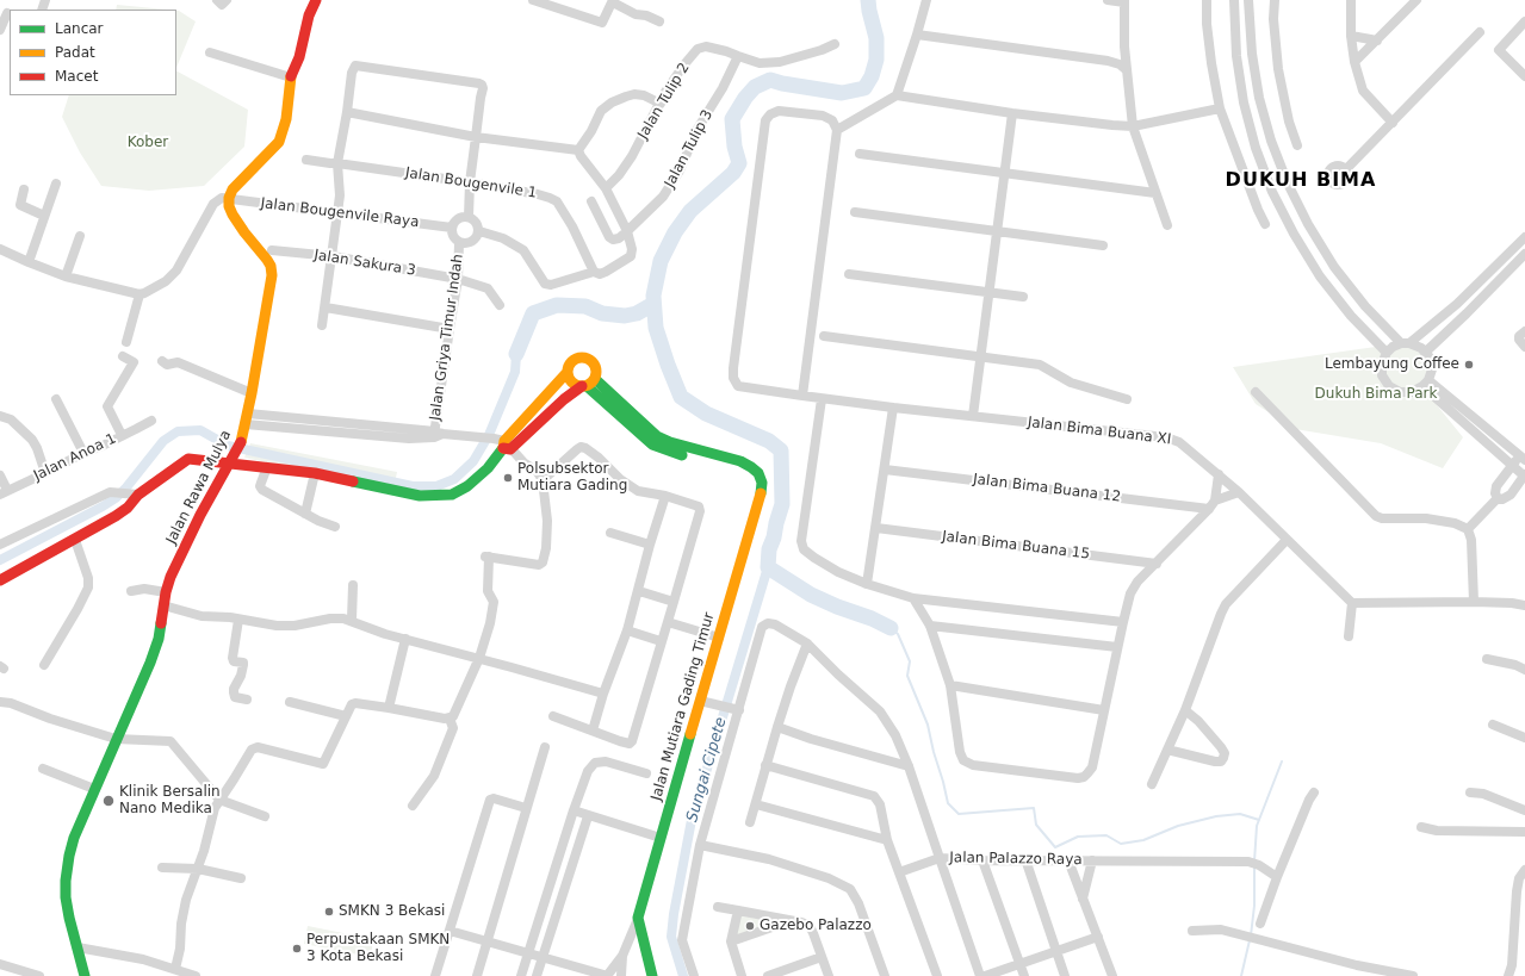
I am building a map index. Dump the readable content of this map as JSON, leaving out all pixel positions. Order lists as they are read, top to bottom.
{
  "streets": {
    "main road": ["Jalan Rawa Mulya", "Jalan Mutiara Gading Timur"],
    "street": [
      "Jalan Tulip 2",
      "Jalan Tulip 3",
      "Jalan Bougenvile 1",
      "Jalan Bougenvile Raya",
      "Jalan Sakura 3",
      "Jalan Griya Timur Indah",
      "Jalan Bima Buana XI",
      "Jalan Anoa 1",
      "Jalan Bima Buana 12",
      "Jalan Bima Buana 15",
      "Jalan Palazzo Raya"
    ]
  },
  "crossings": [
    ["Jalan Tulip 2", "Jalan Tulip 3"],
    ["Jalan Bougenvile Raya", "Jalan Griya Timur Indah"],
    ["Jalan Bougenvile Raya", "Jalan Rawa Mulya"],
    ["Jalan Sakura 3", "Jalan Griya Timur Indah"],
    ["Jalan Griya Timur Indah", "Jalan Rawa Mulya"]
  ],
  "districts": ["DUKUH BIMA"],
  "water": ["Sungai Cipete"],
  "parks": ["Kober", "Dukuh Bima Park"],
  "places": [
    "Lembayung Coffee",
    "Polsubsektor Mutiara Gading",
    "Klinik Bersalin Nano Medika",
    "SMKN 3 Bekasi",
    "Gazebo Palazzo",
    "Perpustakaan SMKN 3 Kota Bekasi"
  ],
  "legend": ["Lancar", "Padat", "Macet"]
}
